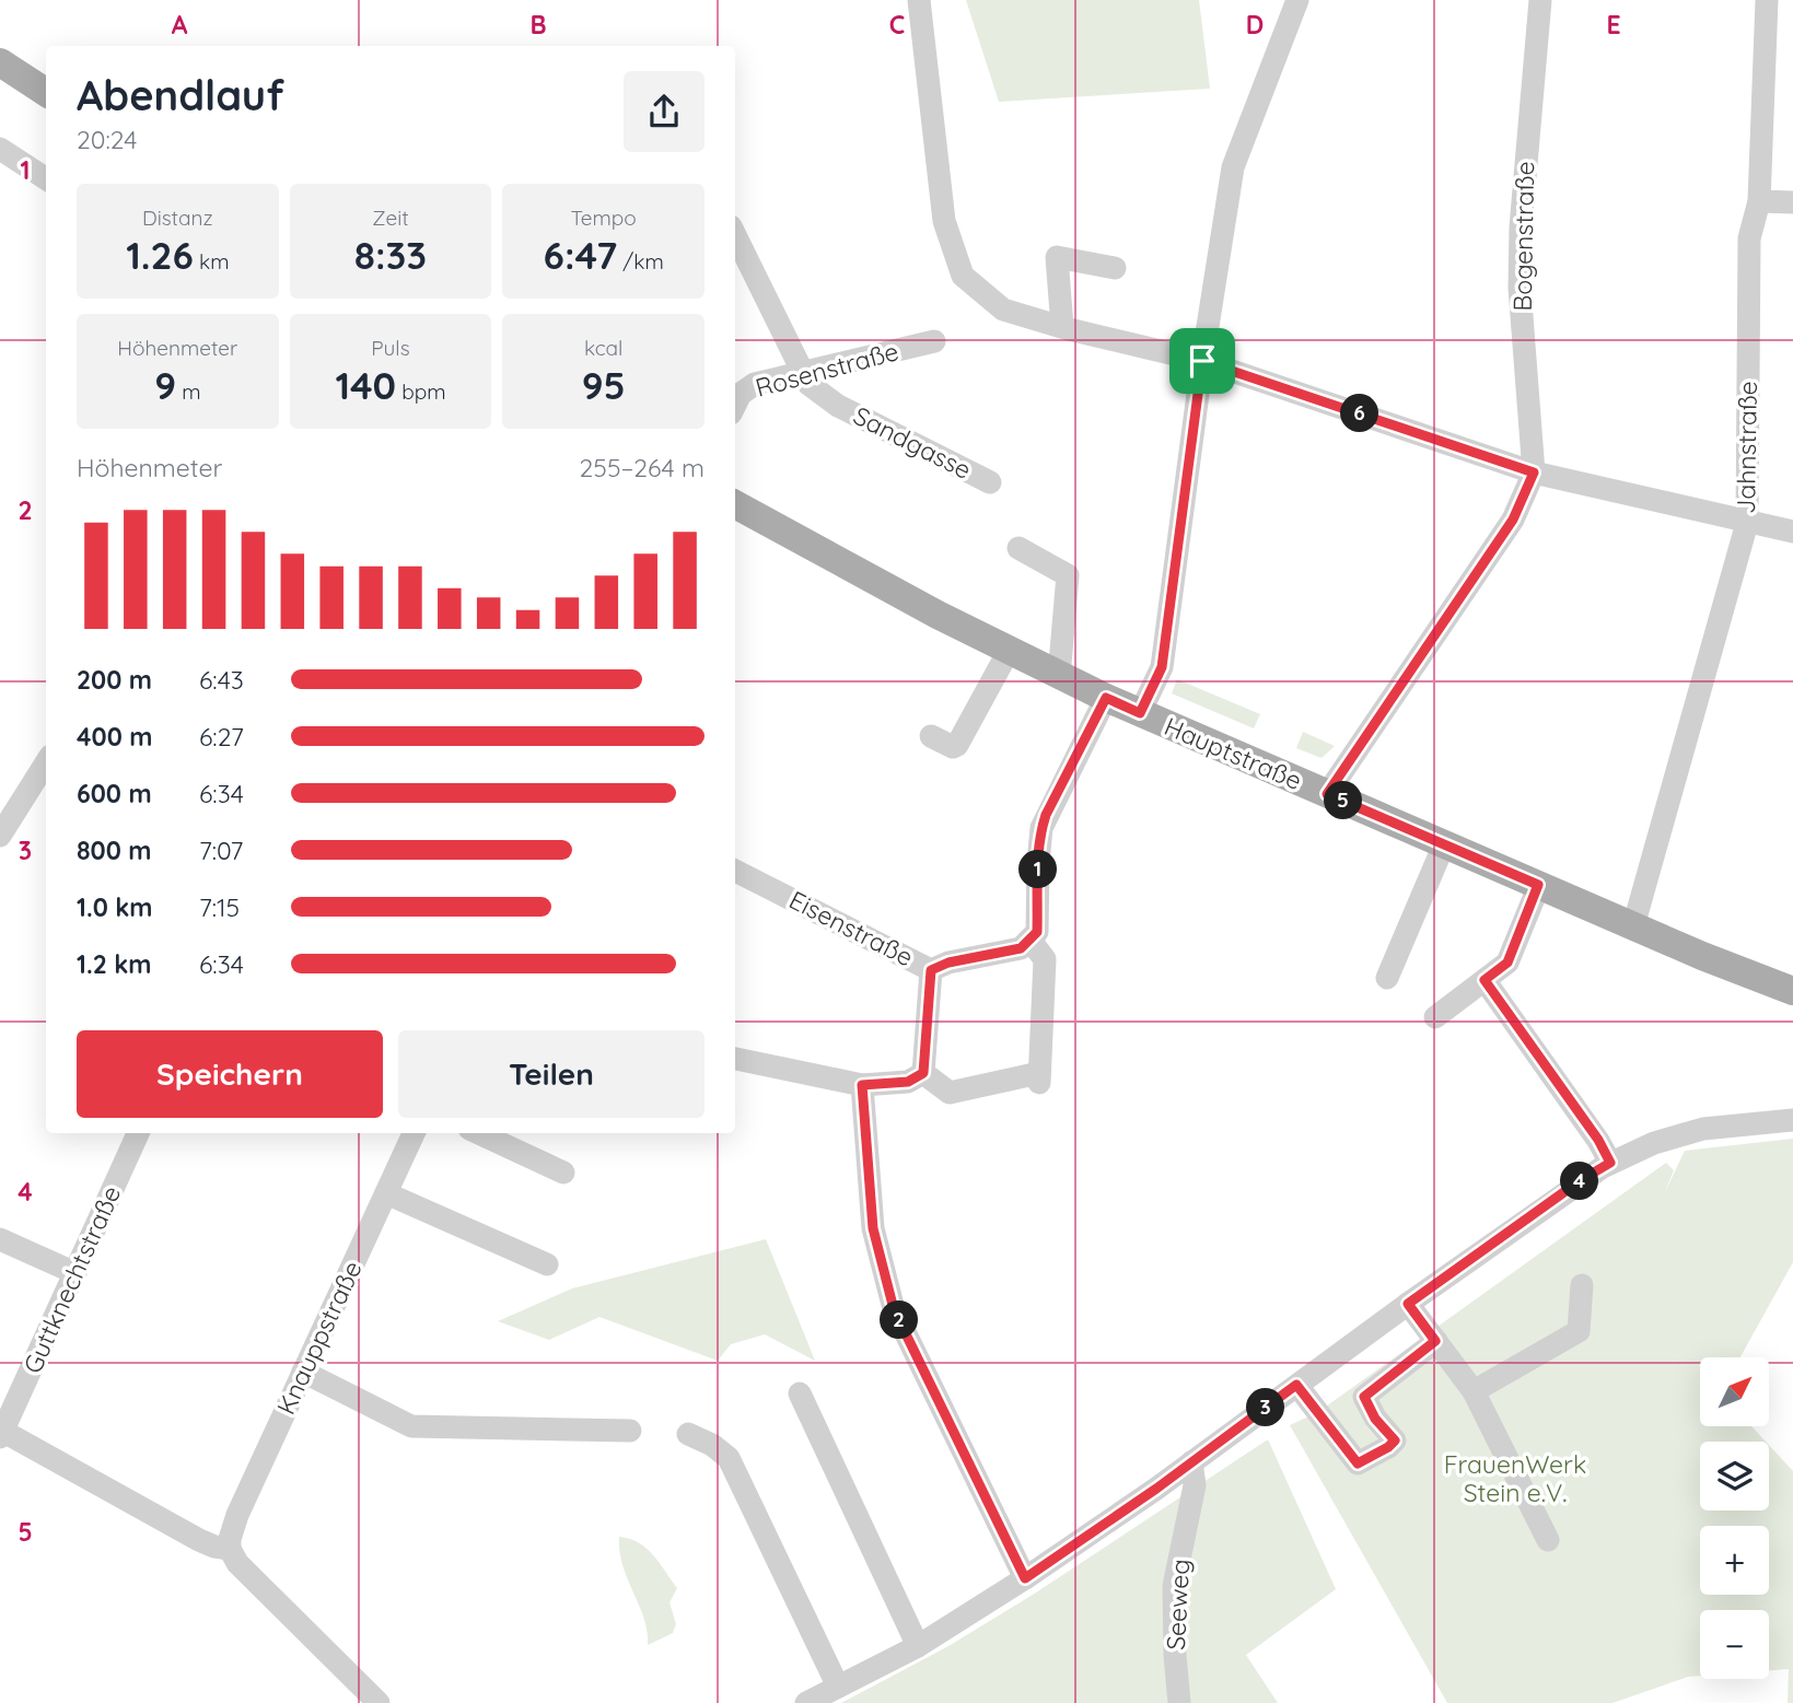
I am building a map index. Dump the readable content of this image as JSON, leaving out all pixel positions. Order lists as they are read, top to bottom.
{
  "streets": {
    "main road": ["Hauptstraße"],
    "street": [
      "Bogenstraße",
      "Rosenstraße",
      "Sandgasse",
      "Jahnstraße",
      "Eisenstraße",
      "Guttknechtstraße",
      "Knauppstraße",
      "Seeweg"
    ]
  },
  "crossings": [
    ["Rosenstraße", "Sandgasse"],
    ["Jahnstraße", "Hauptstraße"]
  ],
  "parks": ["FrauenWerk Stein e.V."],
  "north": "top right",
  "page": {
    "heading": ["Abendlauf", "20:24"],
    "stats": [
      ["Distanz", "1.26 km"],
      ["Zeit", "8:33"],
      ["Tempo", "6:47 /km"],
      ["Höhenmeter", "9 m"],
      ["Puls", "140 bpm"],
      ["kcal", "95"]
    ],
    "pins": [
      "6",
      "5",
      "1",
      "4",
      "2",
      "3"
    ],
    "chart": ["Höhenmeter", "255–264 m"],
    "list": [
      {
        "name": "200 m",
        "note": "6:43"
      },
      {
        "name": "400 m",
        "note": "6:27"
      },
      {
        "name": "600 m",
        "note": "6:34"
      },
      {
        "name": "800 m",
        "note": "7:07"
      },
      {
        "name": "1.0 km",
        "note": "7:15"
      },
      {
        "name": "1.2 km",
        "note": "6:34"
      }
    ],
    "buttons": ["Speichern", "Teilen"],
    "map_buttons": ["+", "−"]
  },
  "grid": {
    "columns": [
      "A",
      "B",
      "C",
      "D",
      "E"
    ],
    "rows": [
      "1",
      "2",
      "3",
      "4",
      "5"
    ]
  }
}
